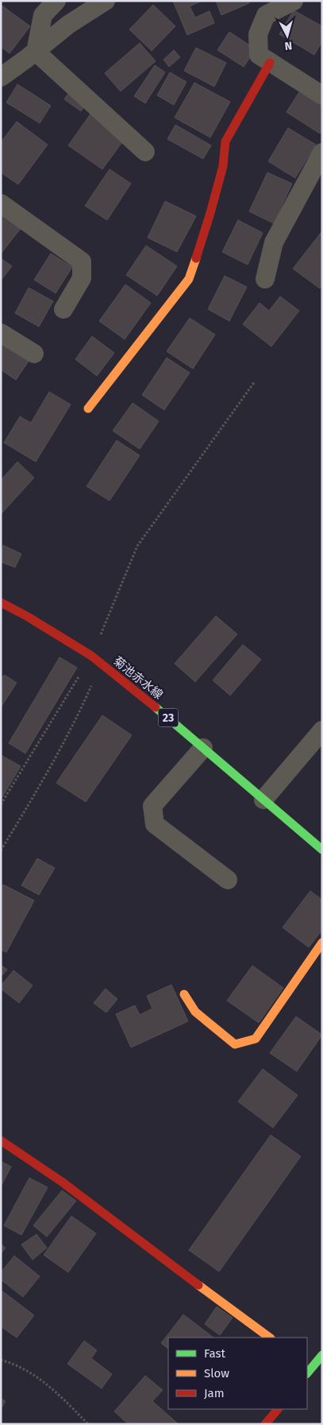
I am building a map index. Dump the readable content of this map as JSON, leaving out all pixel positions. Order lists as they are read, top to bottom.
{
  "streets": {
    "street": ["菊池赤水線", "23"]
  },
  "legend": ["Fast", "Slow", "Jam"],
  "north": "bottom"
}
